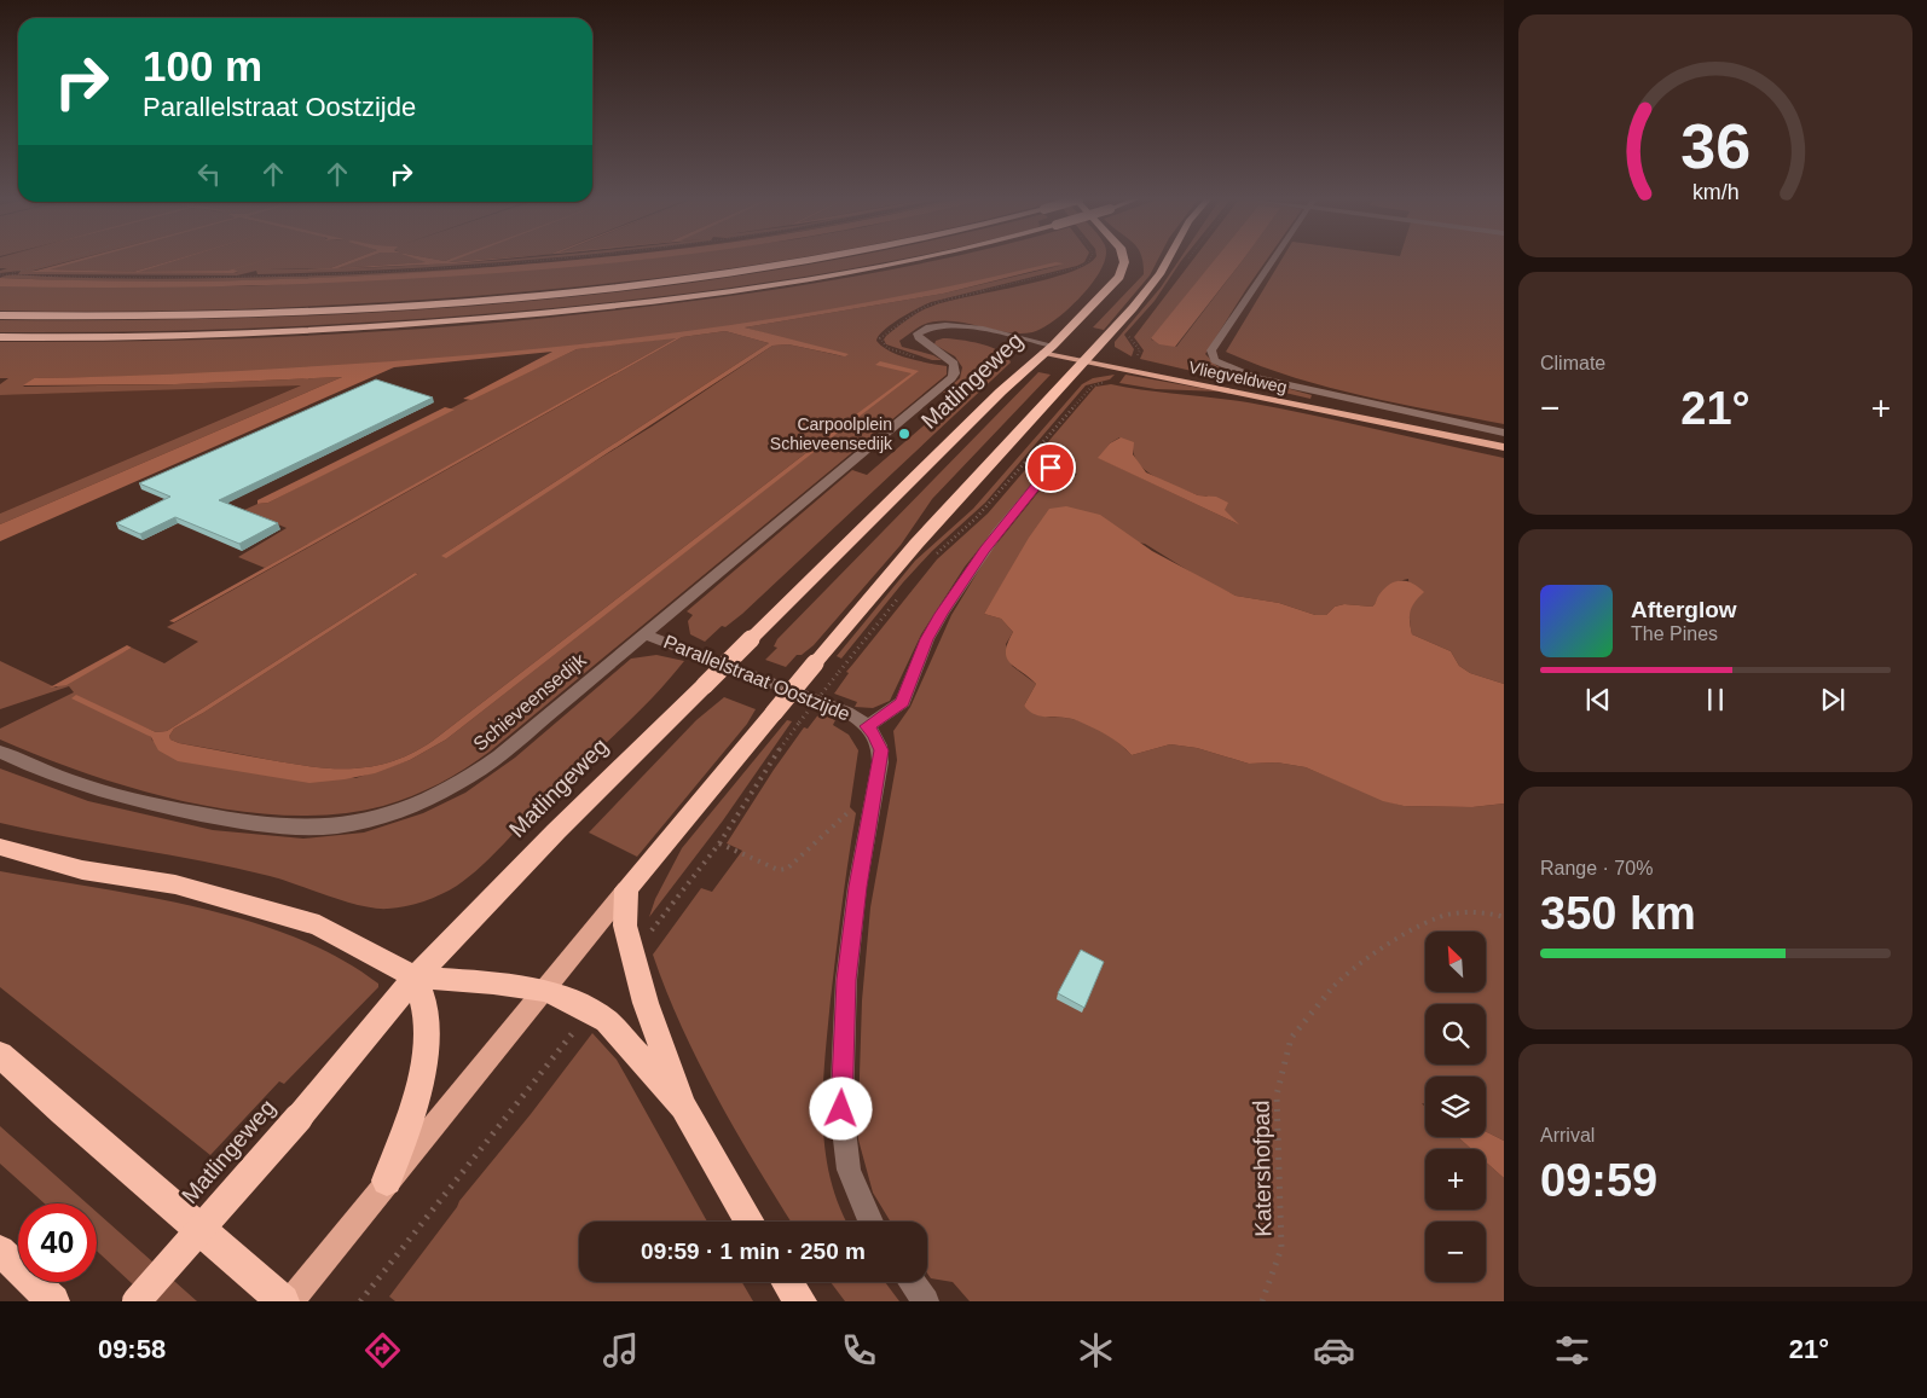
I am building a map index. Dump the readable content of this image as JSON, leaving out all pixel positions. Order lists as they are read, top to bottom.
{
  "streets": {
    "highway": ["Matlingeweg"],
    "main road": ["Vliegveldweg"],
    "street": ["Parallelstraat Oostzijde", "Schieveensedijk"],
    "path": ["Katershofpad"]
  },
  "crossings": [
    ["Vliegveldweg", "Matlingeweg"],
    ["Parallelstraat Oostzijde", "Schieveensedijk"]
  ],
  "places": ["Carpoolplein Schieveensedijk"],
  "north": "top left",
  "page": {
    "turn": ["100 m", "Parallelstraat Oostzijde"],
    "tile": [
      "Climate",
      ["Range · 70%", "350 km"],
      ["Arrival", "09:59"]
    ],
    "heat": ["−", "21°", "+"],
    "song": ["Afterglow", "The Pines"],
    "map_buttons": ["+", "−"],
    "limit": "40",
    "trip": "09:59 · 1 min · 250 m",
    "tabs": ["09:58", "21°"],
    "gauge": ["36", "km/h"]
  }
}
